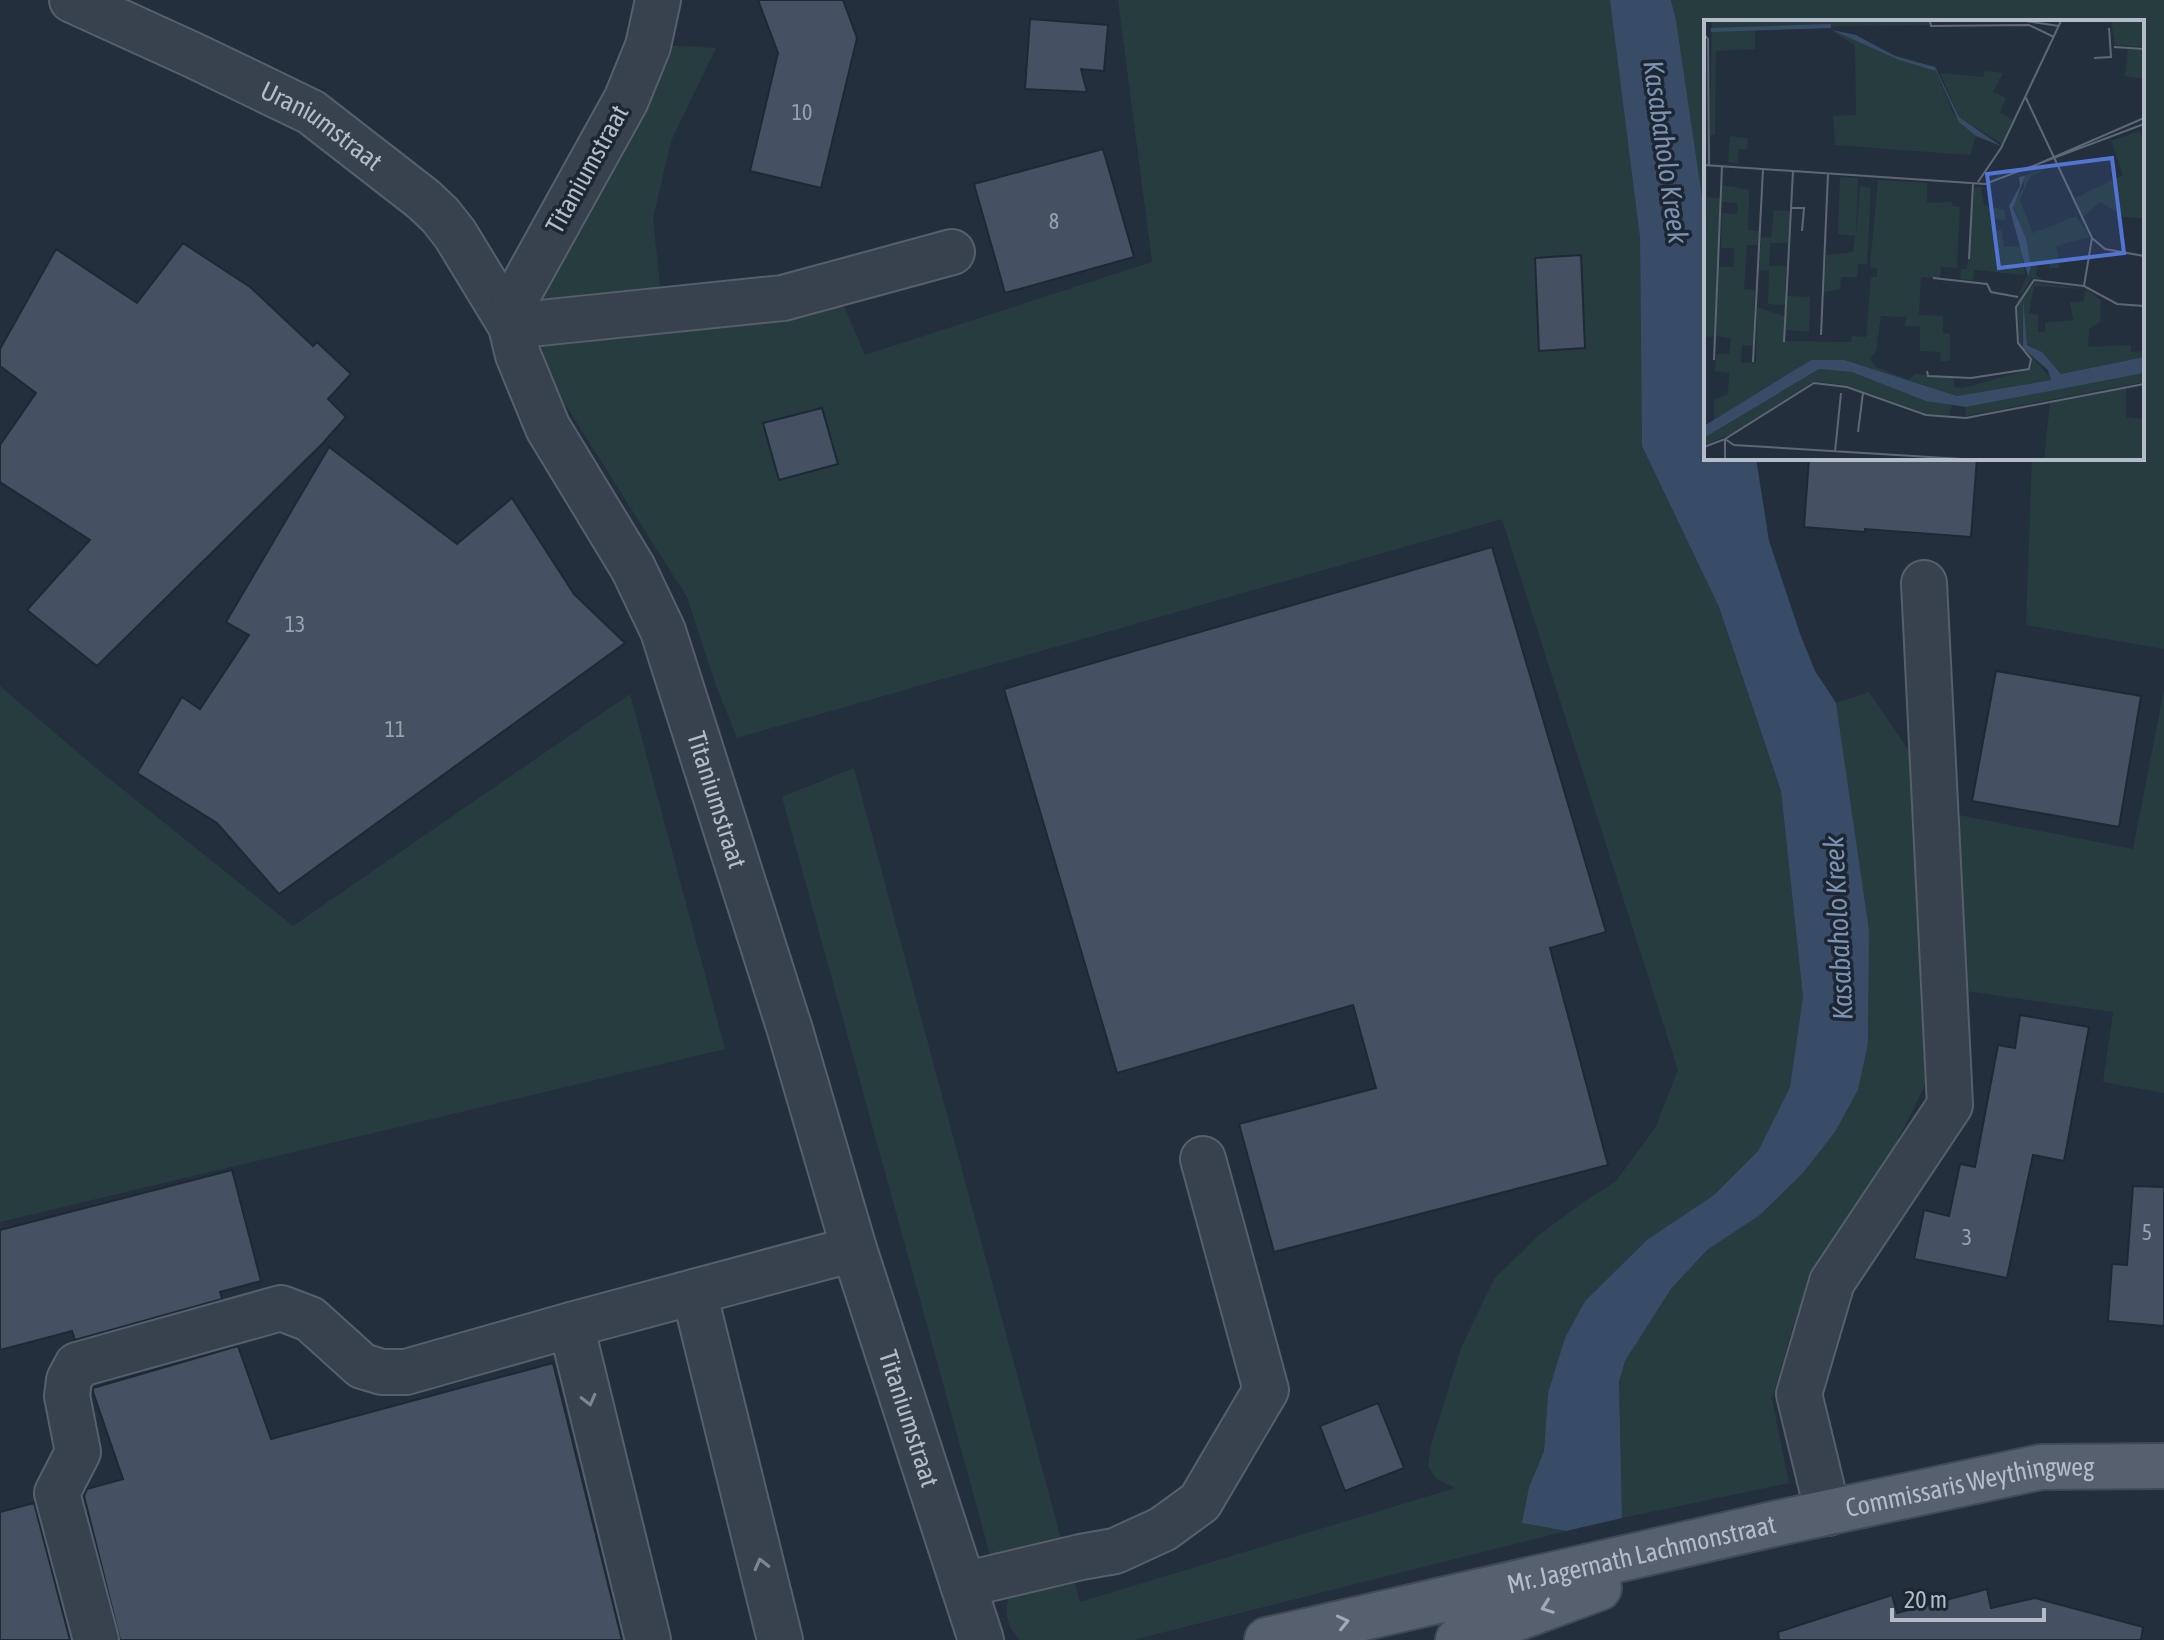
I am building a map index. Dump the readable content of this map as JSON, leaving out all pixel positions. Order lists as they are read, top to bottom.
{
  "streets": {
    "main road": ["Commissaris Weythingweg", "Mr. Jagernath Lachmonstraat"],
    "street": ["Uraniumstraat", "Titaniumstraat"]
  },
  "crossings": [
    ["Uraniumstraat", "Titaniumstraat"],
    ["Commissaris Weythingweg", "Mr. Jagernath Lachmonstraat"]
  ],
  "water": ["Kasabaholo Kreek"],
  "house_numbers": [
    "10",
    "8",
    "13",
    "11",
    "5",
    "3"
  ],
  "scale_bar": "20 m"
}
